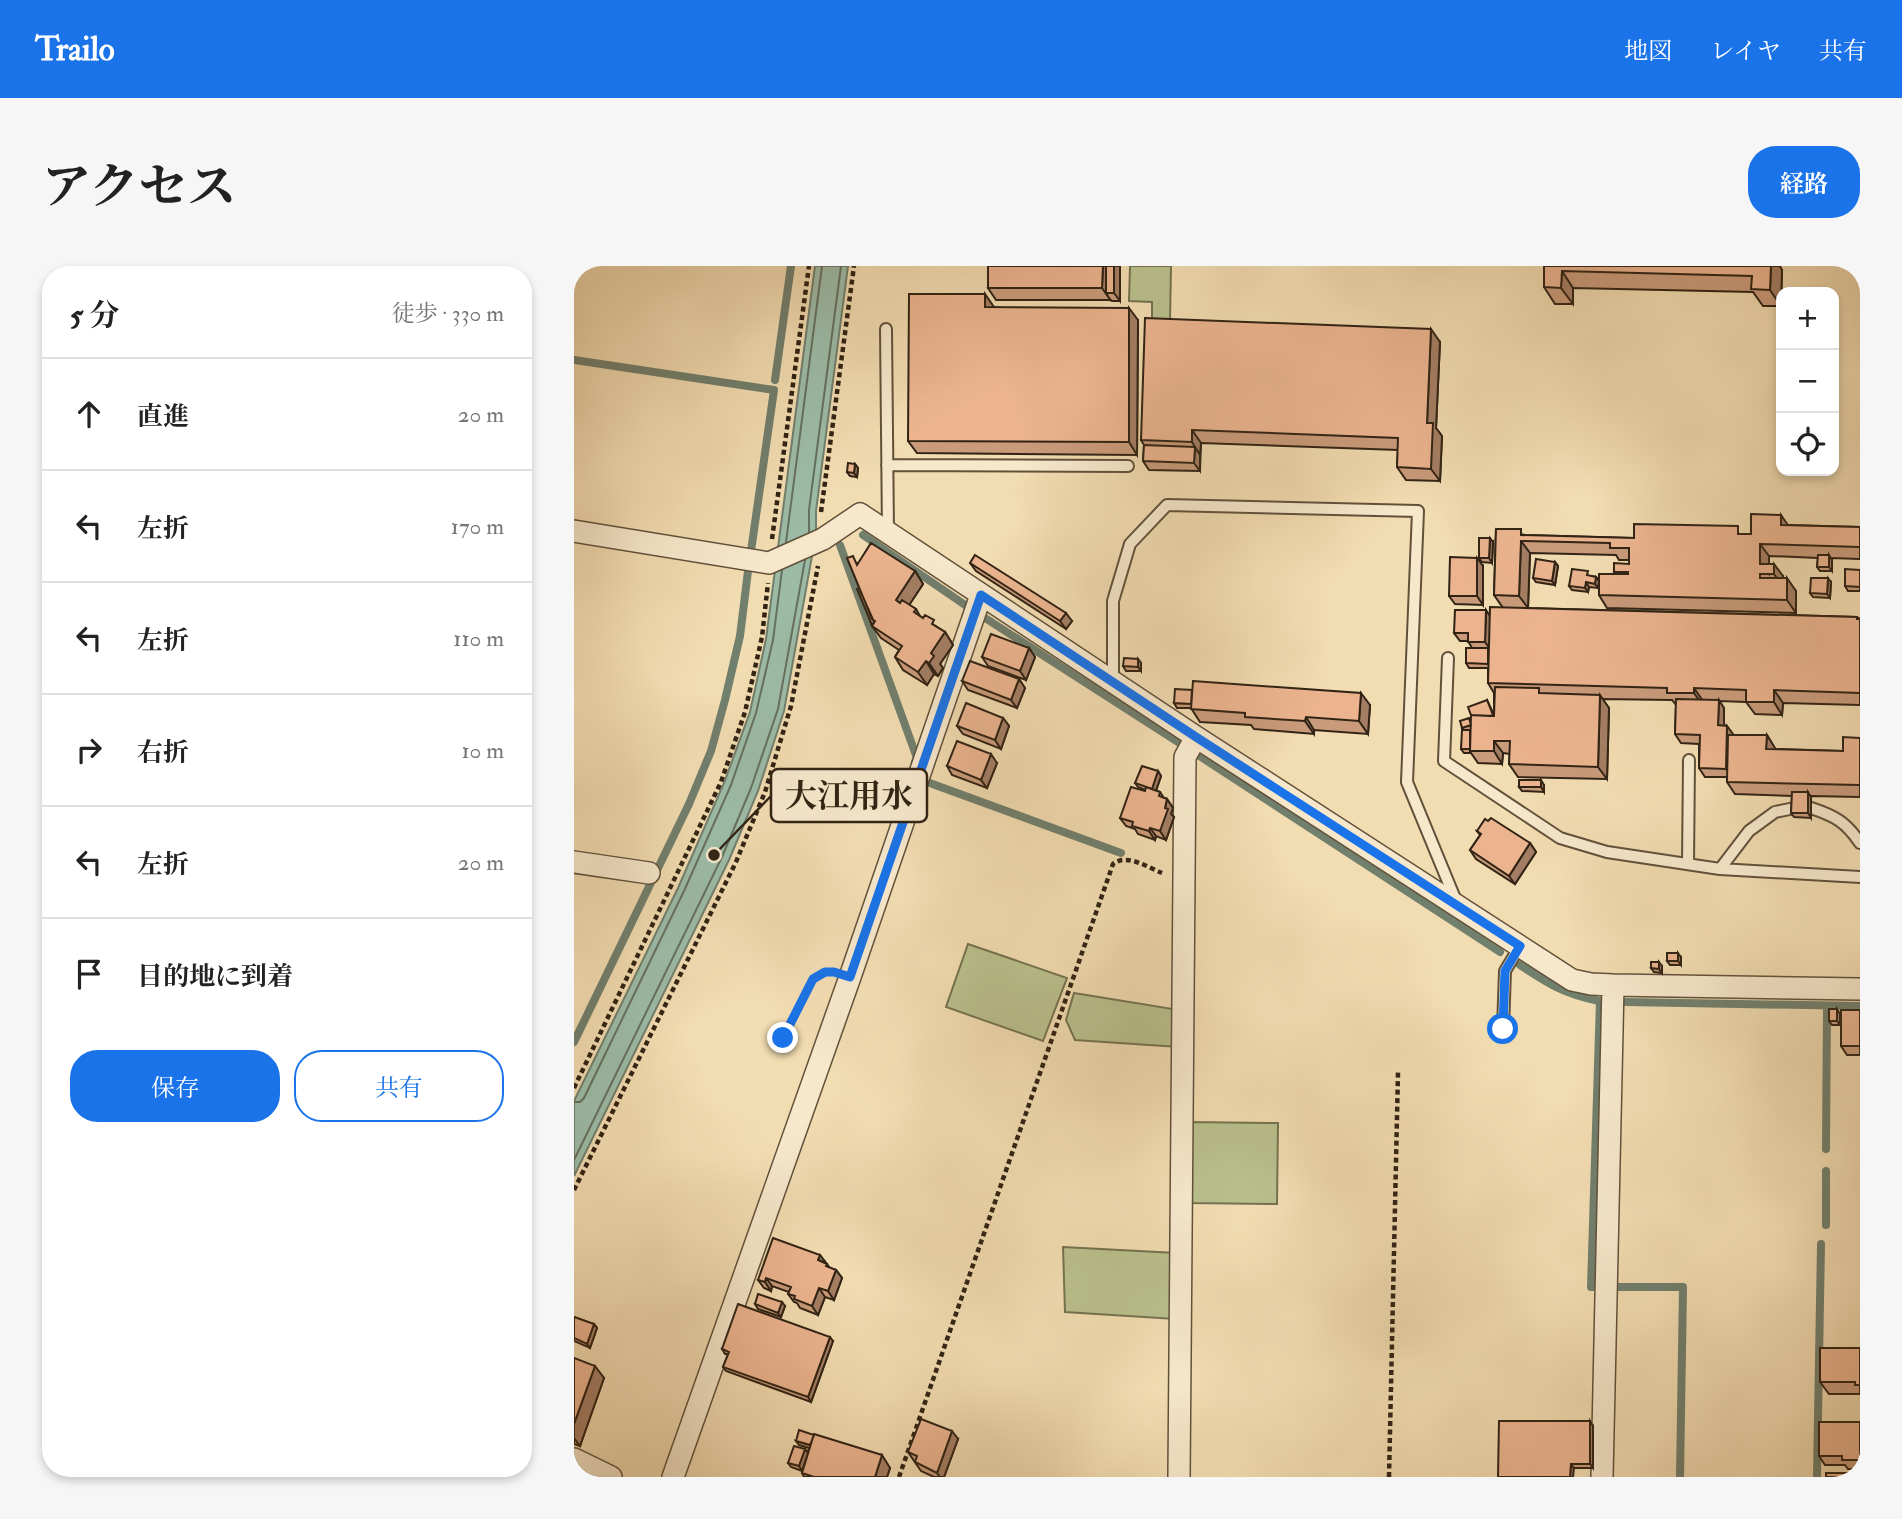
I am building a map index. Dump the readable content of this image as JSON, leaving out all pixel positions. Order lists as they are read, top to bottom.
{
  "places": ["大江用水"],
  "page": {
    "header": "Trailo",
    "nav": ["地図", "レイヤ", "共有"],
    "buttons": [
      "経路",
      ["保存", "共有"]
    ],
    "title": "アクセス",
    "heading": ["5 分", "徒歩 · 330 m"],
    "map_buttons": ["+", "−"],
    "list": [
      ["直進", "20 m"],
      ["左折", "170 m"],
      ["左折", "110 m"],
      ["右折", "10 m"],
      ["左折", "20 m"],
      "目的地に到着"
    ]
  }
}
